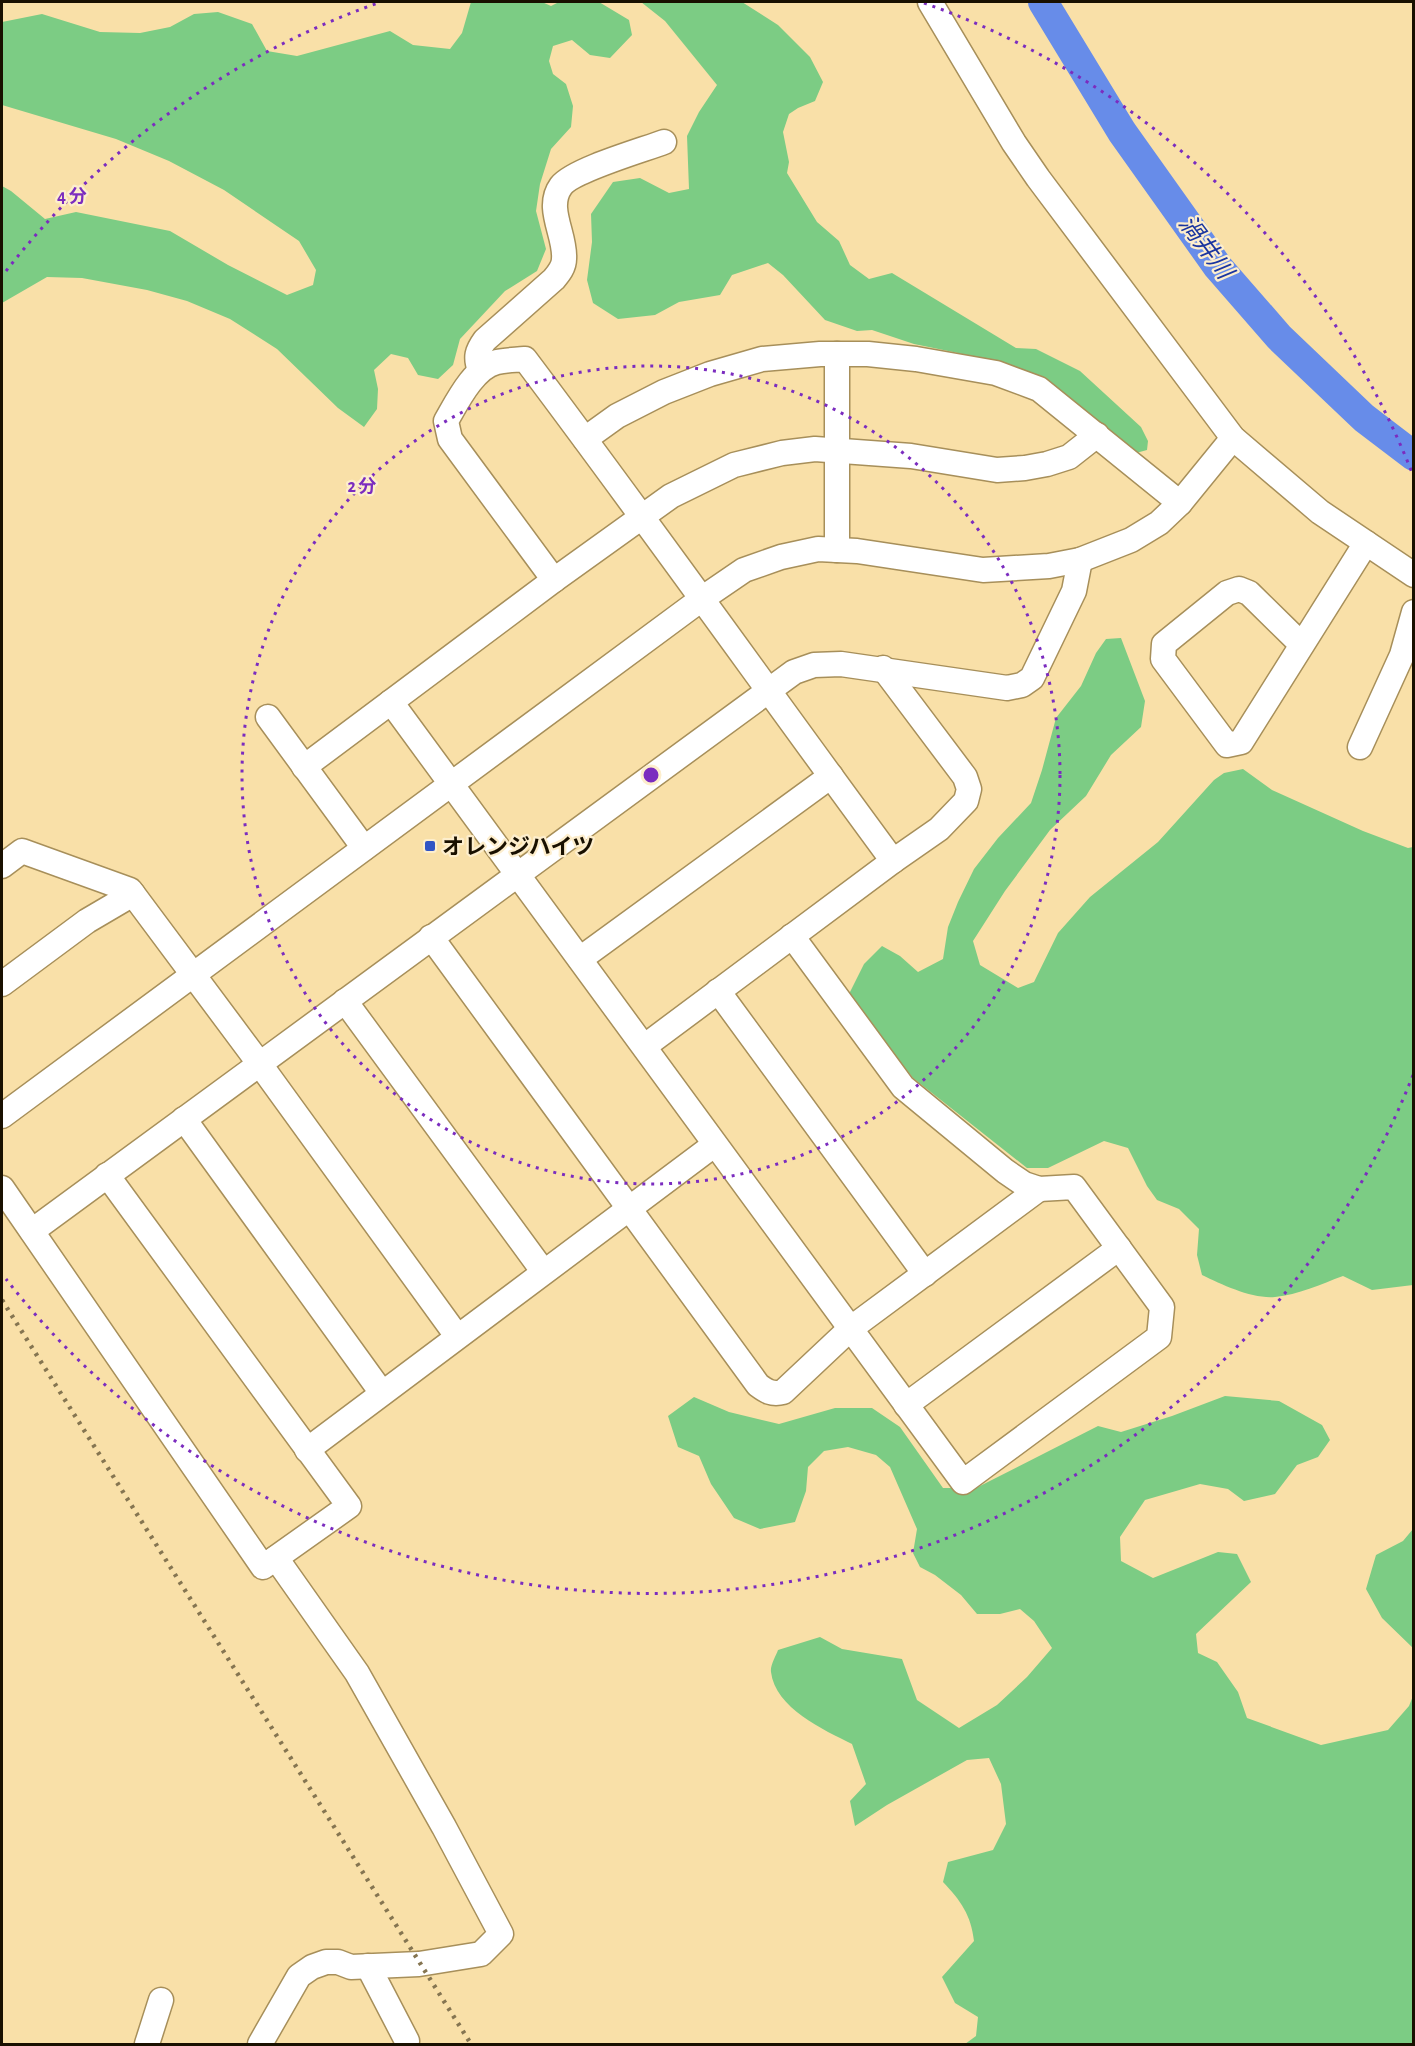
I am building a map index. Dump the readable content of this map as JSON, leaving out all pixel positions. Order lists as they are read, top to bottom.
{
  "water": ["渦井川"],
  "places": {
    "transit": ["オレンジハイツ"]
  },
  "rings": ["4 分", "2 分"]
}
